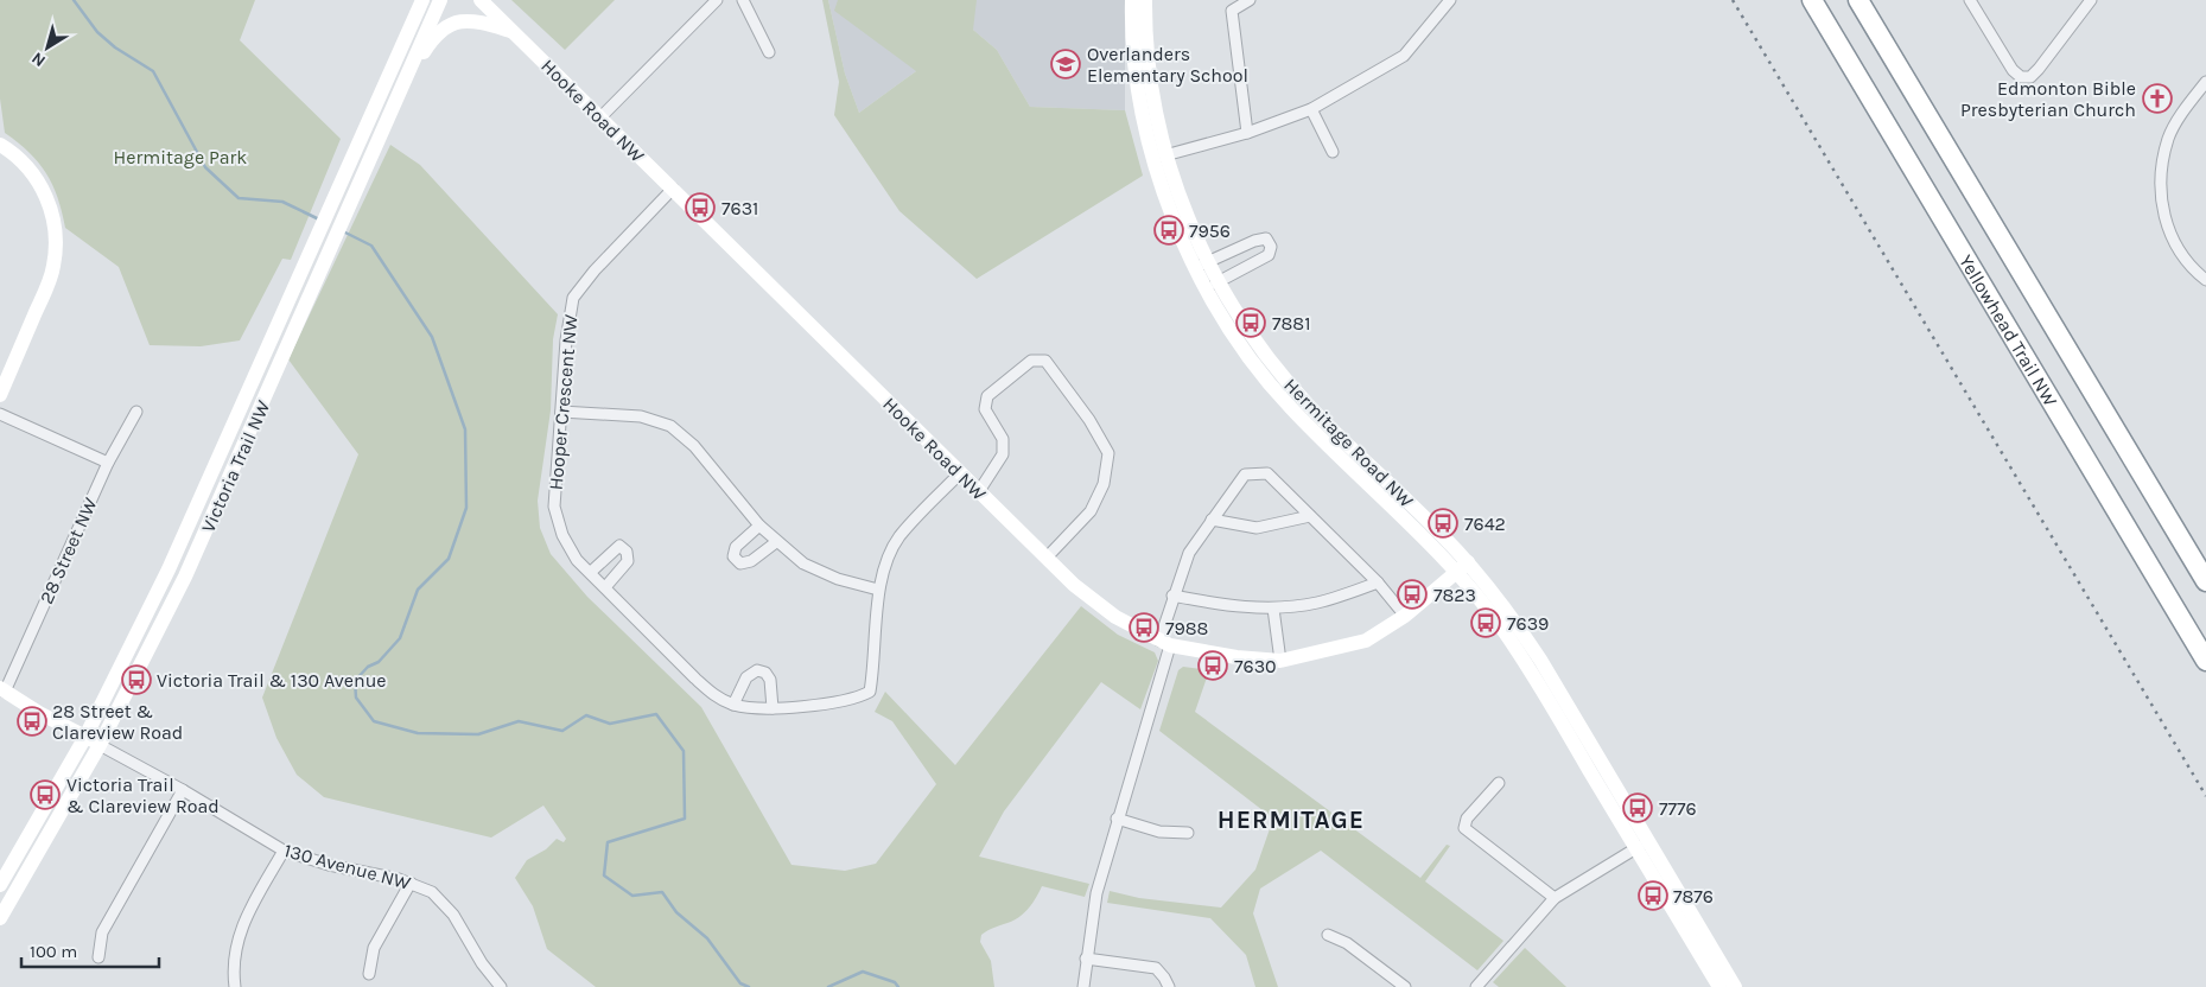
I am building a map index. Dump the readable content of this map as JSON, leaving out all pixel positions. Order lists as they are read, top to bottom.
{
  "streets": {
    "highway": ["Yellowhead Trail NW"],
    "street": [
      "Hooke Road NW",
      "Hooper Crescent NW",
      "Hermitage Road NW",
      "Victoria Trail NW",
      "28 Street NW",
      "130 Avenue NW"
    ]
  },
  "crossings": [
    ["Hooke Road NW", "Hooper Crescent NW"],
    ["Hooke Road NW", "Hermitage Road NW"],
    ["Victoria Trail NW", "130 Avenue NW"]
  ],
  "districts": ["HERMITAGE"],
  "parks": ["Hermitage Park"],
  "places": {
    "school or university": ["Overlanders Elementary School"],
    "church": ["Edmonton Bible Presbyterian Church"],
    "bus stop": [
      "7631",
      "7956",
      "7881",
      "7642",
      "7823",
      "7639",
      "7988",
      "7630",
      "Victoria Trail & 130 Avenue",
      "28 Street & Clareview Road",
      "Victoria Trail & Clareview Road",
      "7776",
      "7876"
    ]
  },
  "scale_bar": "100 m",
  "north": "bottom left"
}
